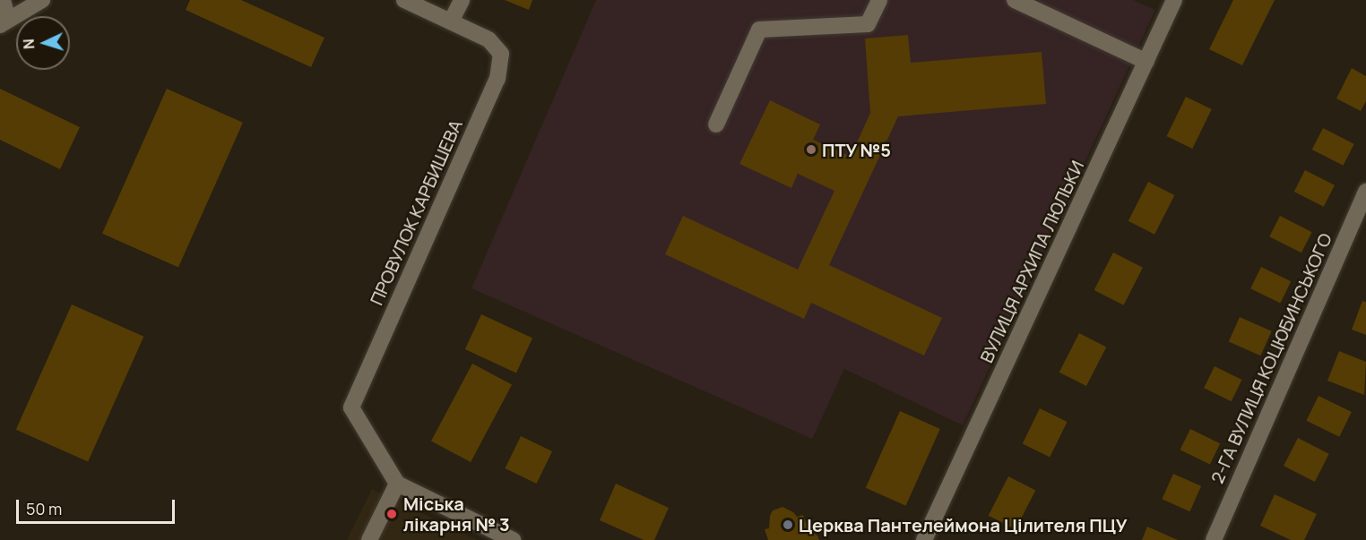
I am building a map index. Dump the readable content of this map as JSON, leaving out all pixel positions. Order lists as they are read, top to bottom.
{
  "streets": {
    "street": ["ПРОВУЛОК КАРБИШЕВА", "ВУЛИЦЯ АРХИПА ЛЮЛЬКИ", "2-ГА ВУЛИЦЯ КОЦЮБИНСЬКОГО"]
  },
  "places": ["ПТУ №5", "Міська лікарня № 3", "Церква Пантелеймона Цілителя ПЦУ"],
  "scale_bar": "50 m",
  "north": "left"
}
